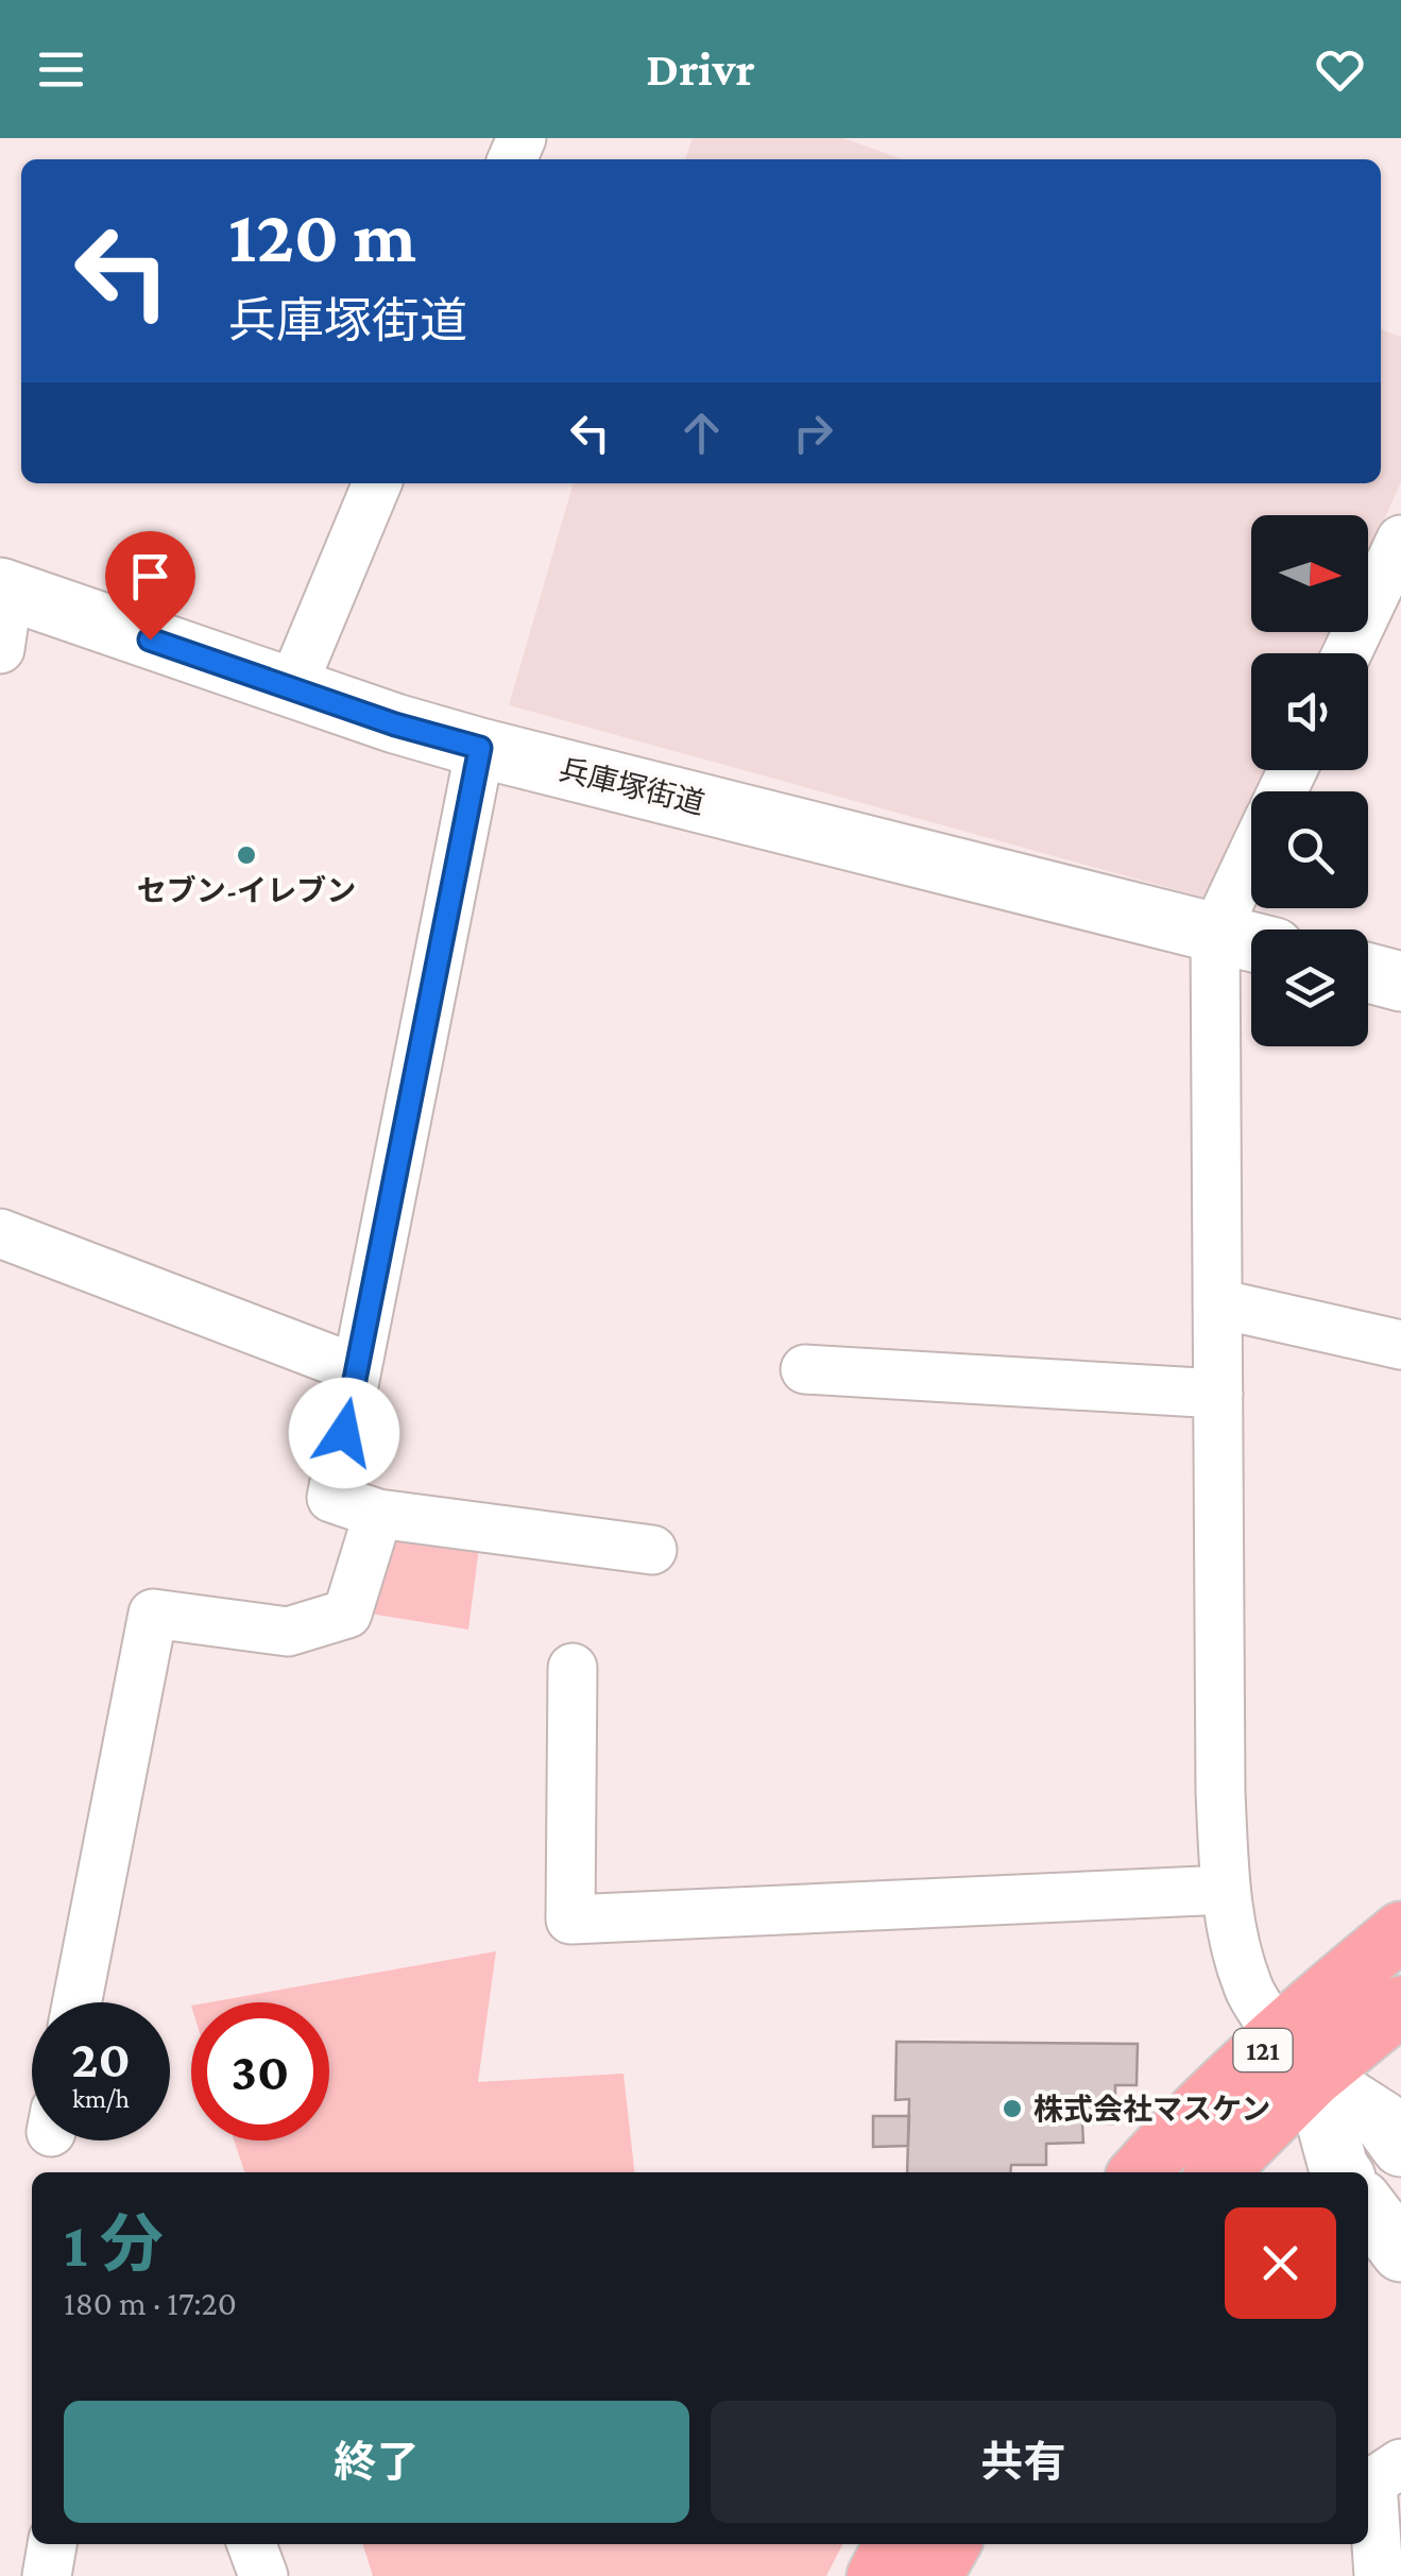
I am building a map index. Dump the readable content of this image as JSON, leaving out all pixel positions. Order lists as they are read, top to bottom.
{
  "streets": {
    "highway": ["121"],
    "street": ["兵庫塚街道"]
  },
  "places": ["セブン-イレブン", "株式会社マスケン"],
  "north": "right",
  "page": {
    "header": "Drivr",
    "turn": ["120 m", "兵庫塚街道"],
    "speed": "20 km/h",
    "limit": "30",
    "heading": ["1 分", "180 m · 17:20"],
    "buttons": ["終了", "共有"]
  }
}
